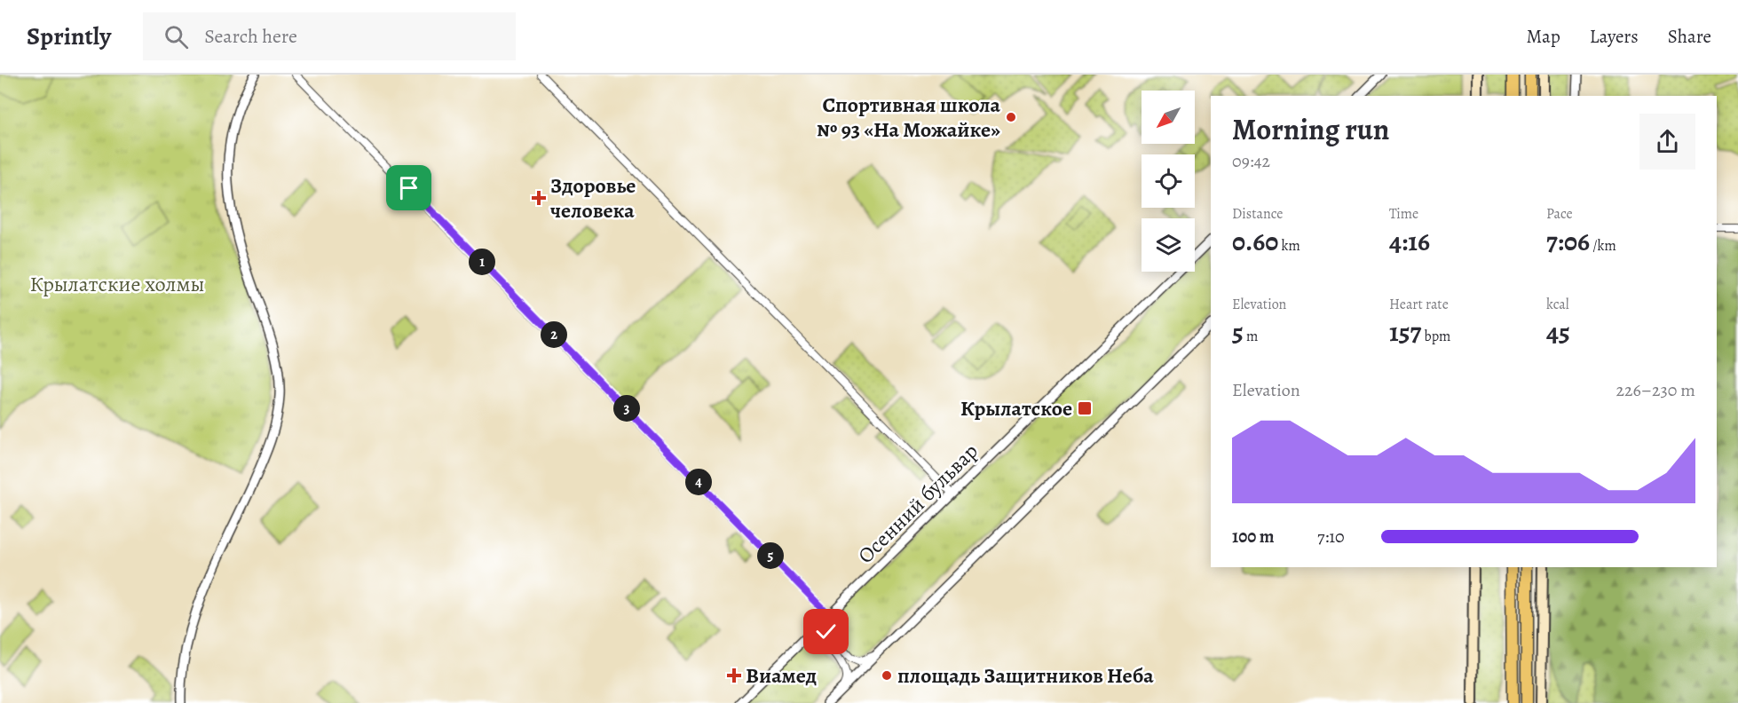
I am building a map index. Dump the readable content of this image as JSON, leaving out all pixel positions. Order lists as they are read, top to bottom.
{
  "streets": {
    "street": ["Осенний бульвар"]
  },
  "parks": ["Крылатские холмы"],
  "places": {
    "other": ["Спортивная школа № 93 «На Можайке»", "площадь Защитников Неба"],
    "health": ["Здоровье человека", "Виамед"],
    "transit": ["Крылатское"]
  },
  "north": "bottom left",
  "page": {
    "header": "Sprintly",
    "search": "Search here",
    "nav": ["Map", "Layers", "Share"],
    "heading": ["Morning run", "09:42"],
    "stats": [
      ["Distance", "0.60 km"],
      ["Time", "4:16"],
      ["Pace", "7:06 /km"],
      ["Elevation", "5 m"],
      ["Heart rate", "157 bpm"],
      ["kcal", "45"]
    ],
    "pins": [
      "1",
      "2",
      "3",
      "4",
      "5"
    ],
    "chart": ["Elevation", "226–230 m"],
    "list": [
      {
        "name": "100 m",
        "note": "7:10"
      }
    ]
  }
}
